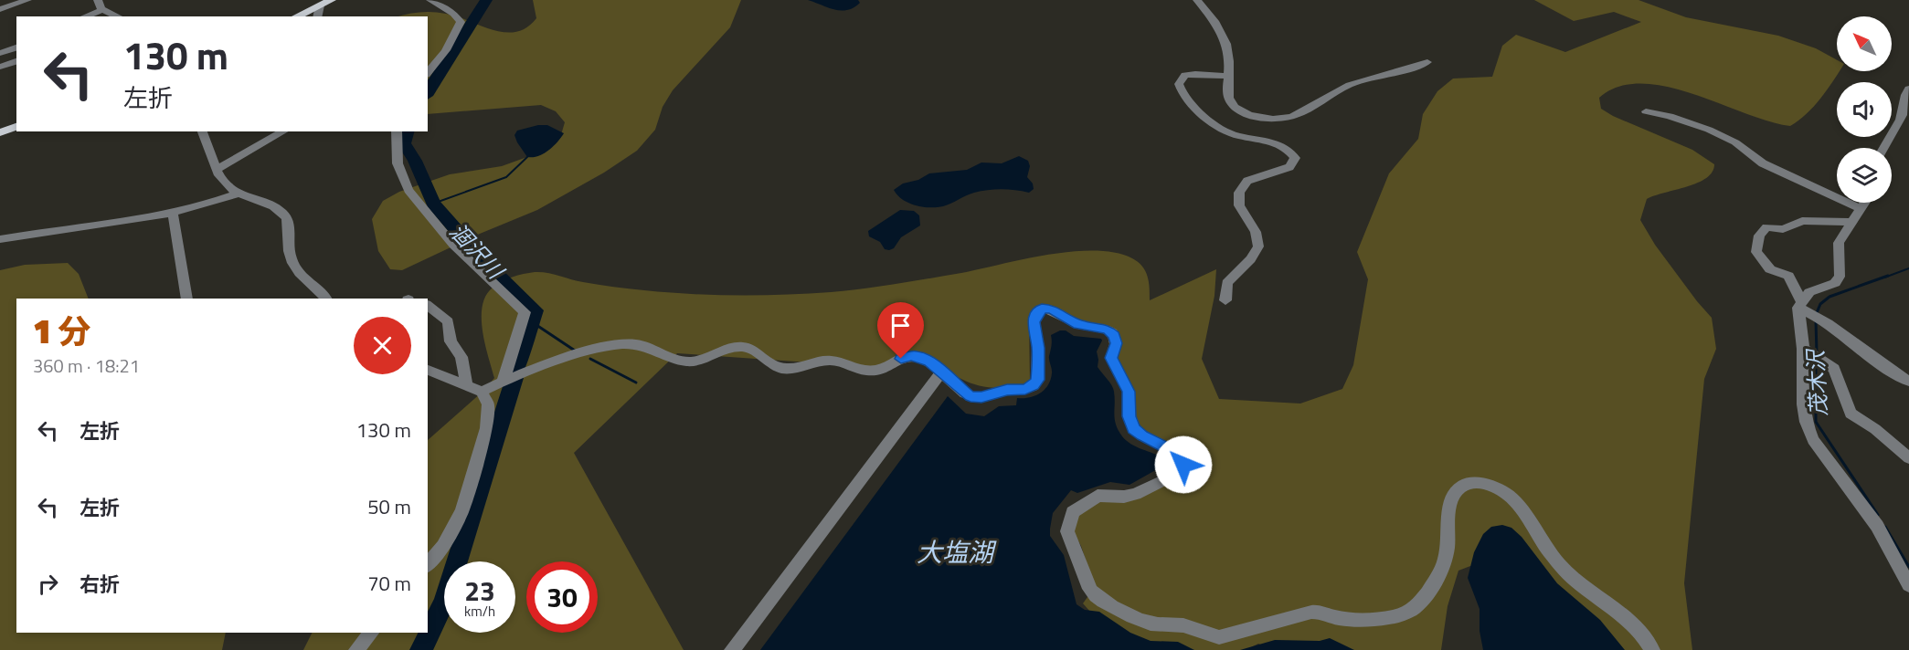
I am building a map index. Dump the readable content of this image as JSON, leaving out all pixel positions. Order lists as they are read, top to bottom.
{
  "water": ["涸沢川", "茂木沢", "大塩湖"],
  "north": "top left",
  "page": {
    "turn": ["130 m", "左折"],
    "heading": ["1 分", "360 m · 18:21"],
    "list": [
      {
        "name": "左折",
        "value": "130 m"
      },
      {
        "name": "左折",
        "value": "50 m"
      },
      {
        "name": "右折",
        "value": "70 m"
      }
    ],
    "speed": "23 km/h",
    "limit": "30"
  }
}
